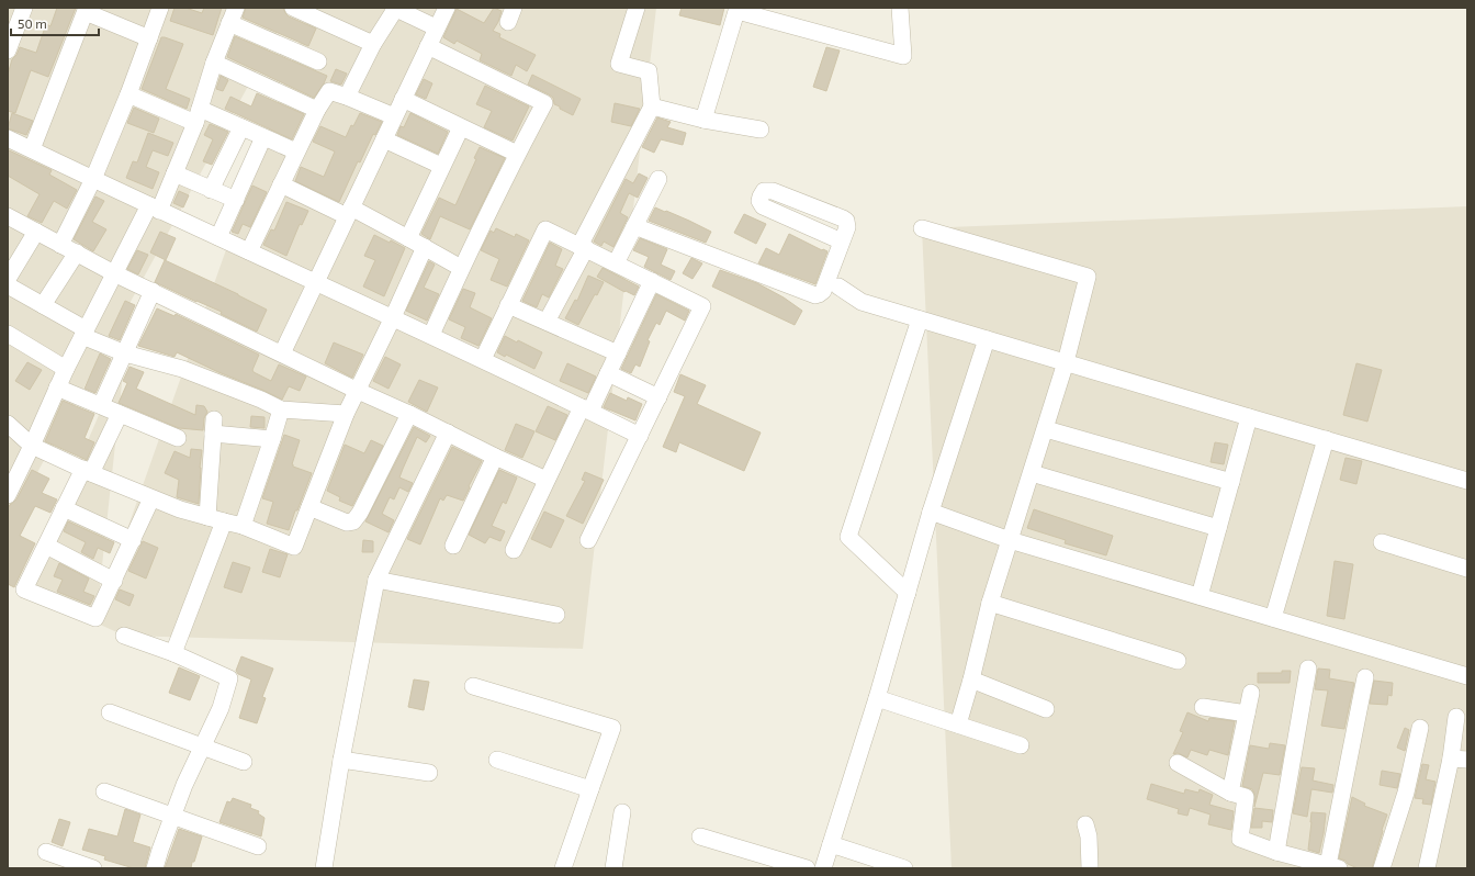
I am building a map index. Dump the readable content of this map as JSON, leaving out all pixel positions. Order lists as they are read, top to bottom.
{
  "scale_bar": "50 m"
}
